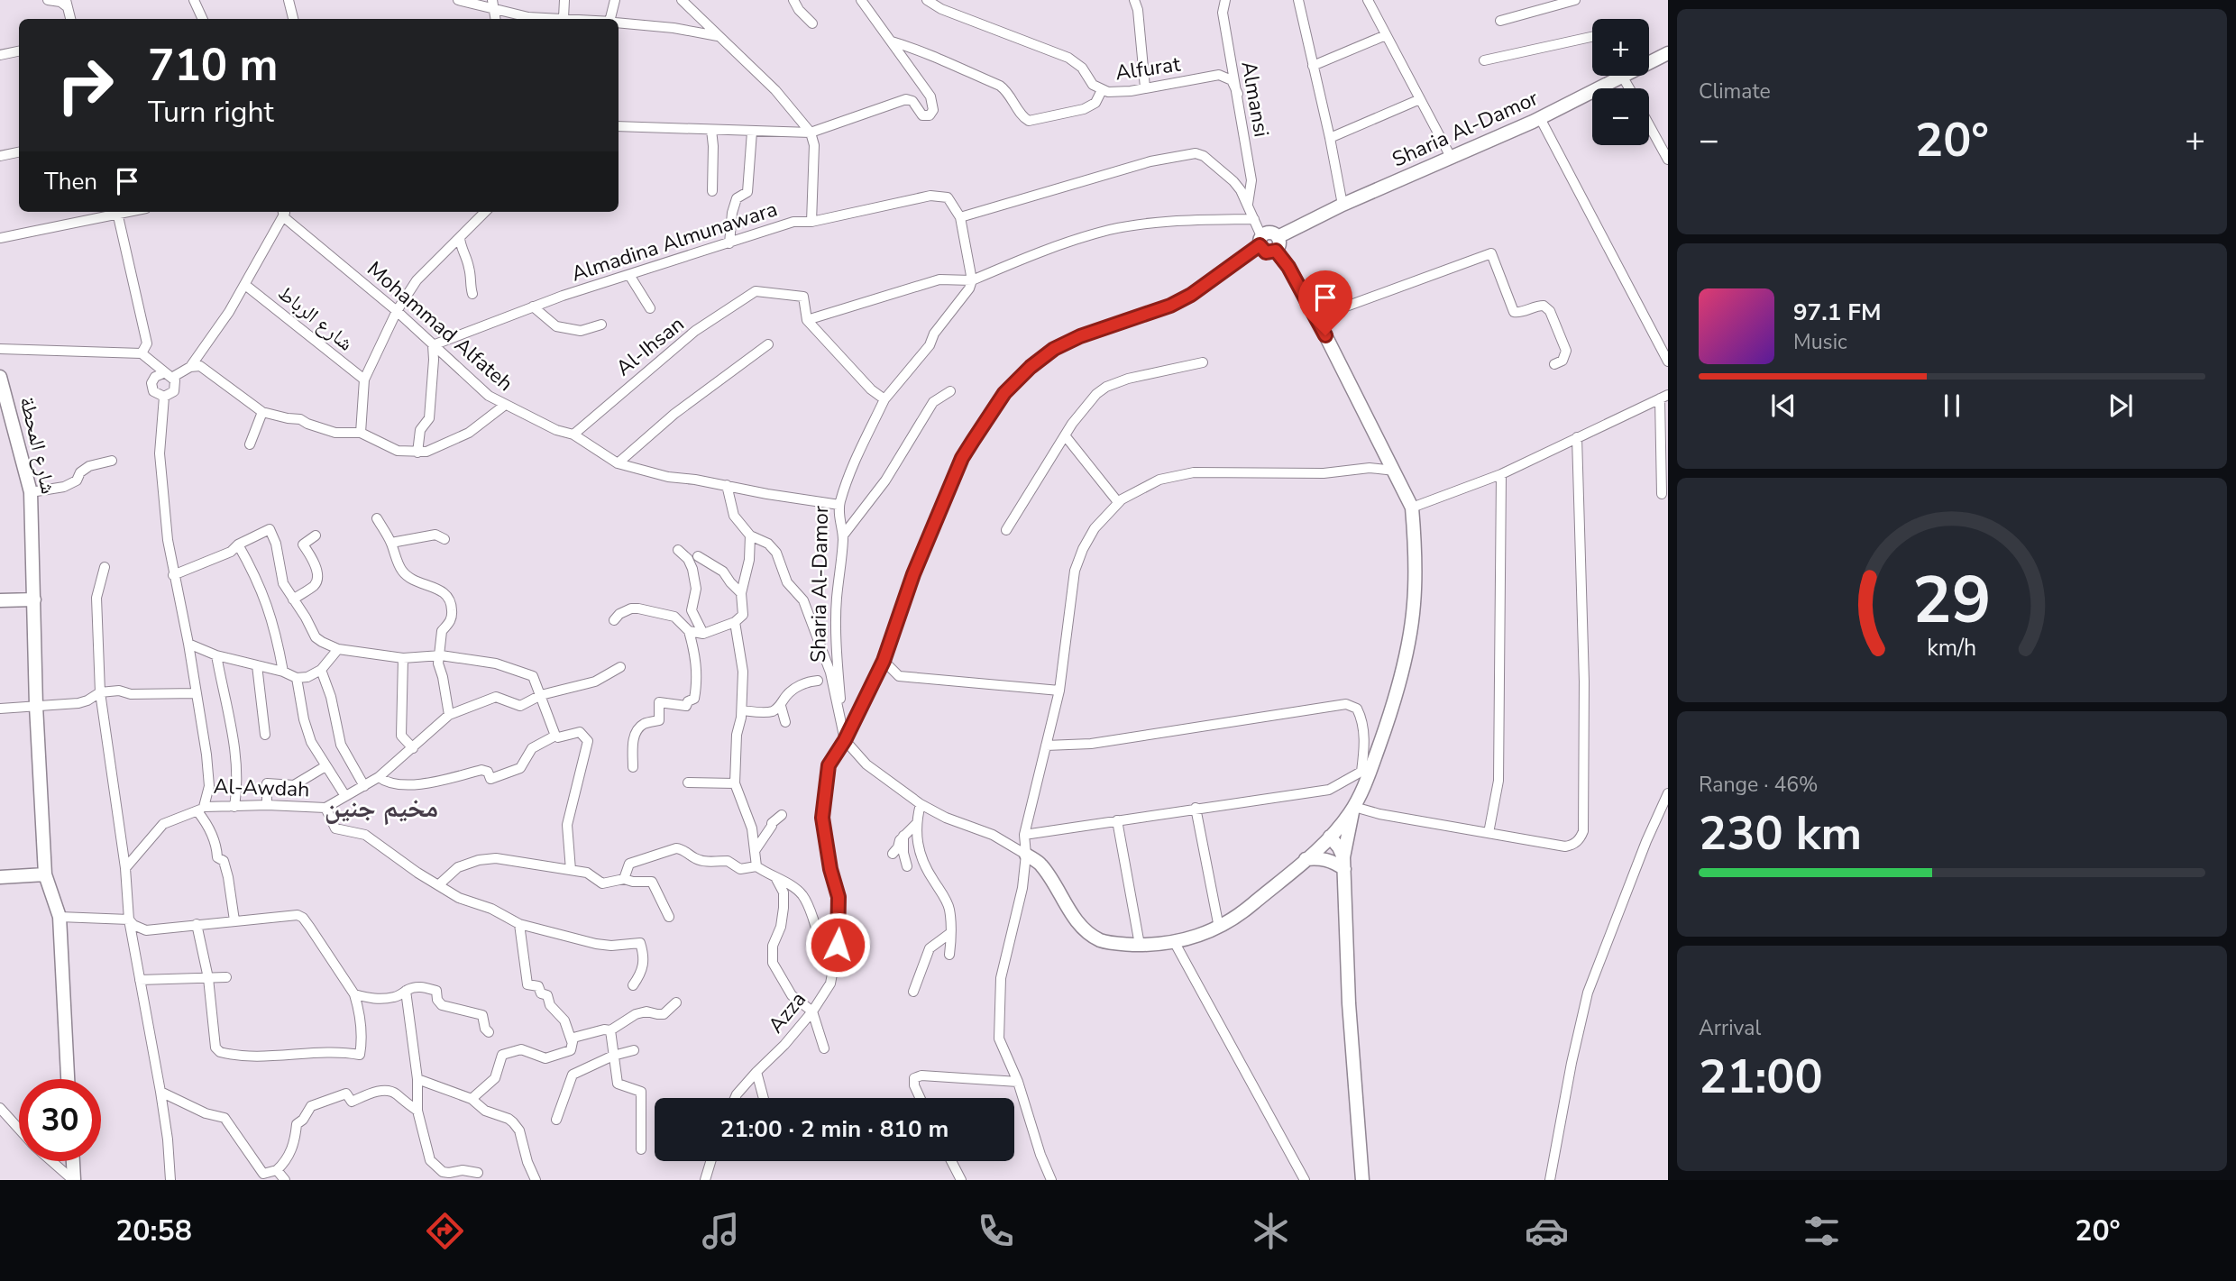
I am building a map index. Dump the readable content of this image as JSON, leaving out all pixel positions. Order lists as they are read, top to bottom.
{
  "streets": {
    "street": [
      "Alfurat",
      "Almansi",
      "Sharia Al-Damor",
      "Almadina Almunawara",
      "شارع الرباط",
      "Mohammad Alfateh",
      "Al-Ihsan",
      "شارع المحطة",
      "Al-Awdah",
      "Azza"
    ]
  },
  "crossings": [
    ["Alfurat", "Almansi"],
    ["Sharia Al-Damor", "Mohammad Alfateh"],
    ["Sharia Al-Damor", "Azza"],
    ["Almadina Almunawara", "Mohammad Alfateh"],
    ["Mohammad Alfateh", "Al-Ihsan"]
  ],
  "districts": ["مخيم جنين"],
  "page": {
    "tile": [
      "Climate",
      ["Range · 46%", "230 km"],
      ["Arrival", "21:00"]
    ],
    "map_buttons": ["+", "−"],
    "turn": ["710 m", "Turn right"],
    "heat": ["−", "20°", "+"],
    "then": "Then",
    "song": ["97.1 FM", "Music"],
    "limit": "30",
    "trip": "21:00 · 2 min · 810 m",
    "tabs": ["20:58", "20°"],
    "gauge": ["29", "km/h"]
  }
}
